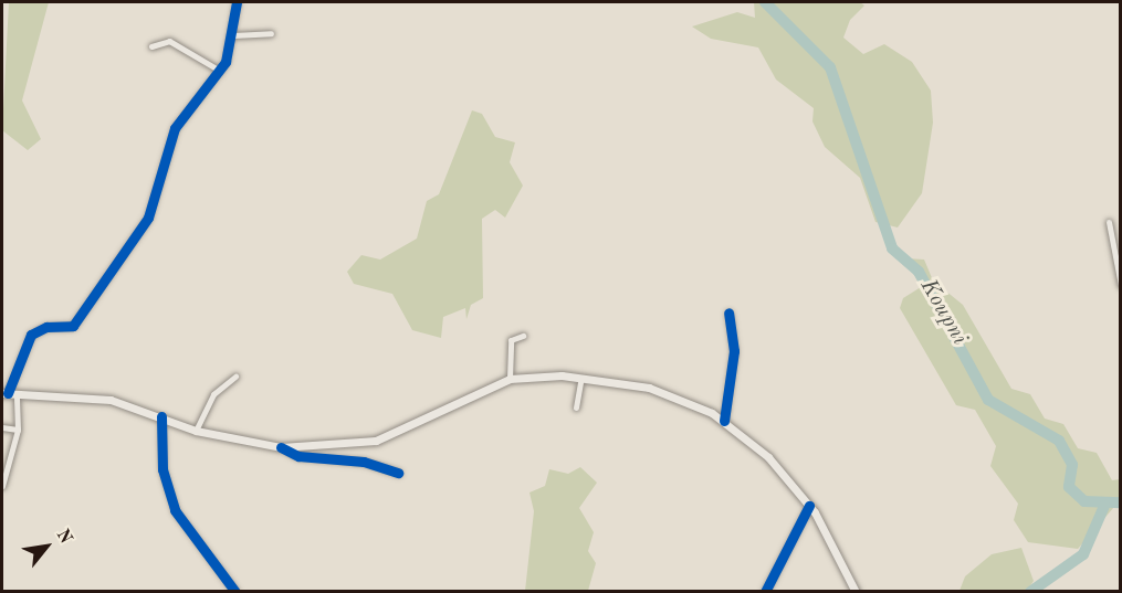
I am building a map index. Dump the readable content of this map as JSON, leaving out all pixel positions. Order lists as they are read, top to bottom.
{
  "water": ["Koupni"],
  "north": "top right"
}
